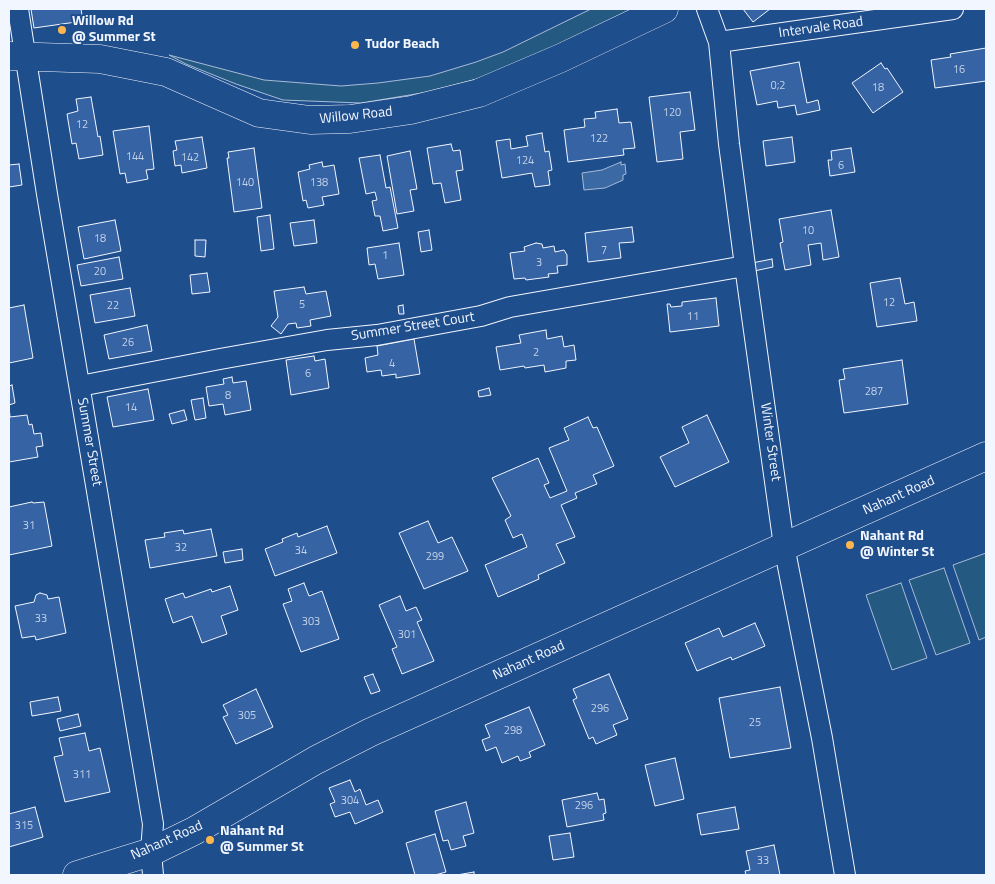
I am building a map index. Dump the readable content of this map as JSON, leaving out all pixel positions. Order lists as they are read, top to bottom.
{
  "streets": {
    "main road": ["Willow Road", "Nahant Road"],
    "street": [
      "Intervale Road",
      "Summer Street Court",
      "Summer Street",
      "Winter Street"
    ]
  },
  "crossings": [
    ["Intervale Road", "Winter Street"],
    ["Willow Road", "Summer Street"],
    ["Summer Street Court", "Summer Street"],
    ["Summer Street Court", "Winter Street"],
    ["Summer Street", "Nahant Road"],
    ["Winter Street", "Nahant Road"]
  ],
  "places": [
    "Willow Rd @ Summer St",
    "Tudor Beach",
    "Nahant Rd @ Winter St",
    "Nahant Rd @ Summer St"
  ],
  "house_numbers": [
    "16",
    "0;2",
    "18",
    "120",
    "12",
    "122",
    "144",
    "142",
    "124",
    "6",
    "140",
    "138",
    "10",
    "18",
    "7",
    "1",
    "3",
    "20",
    "12",
    "5",
    "22",
    "11",
    "26",
    "2",
    "4",
    "6",
    "287",
    "8",
    "14",
    "31",
    "32",
    "34",
    "299",
    "33",
    "303",
    "301",
    "296",
    "305",
    "25",
    "298",
    "311",
    "304",
    "296",
    "315",
    "33"
  ]
}
